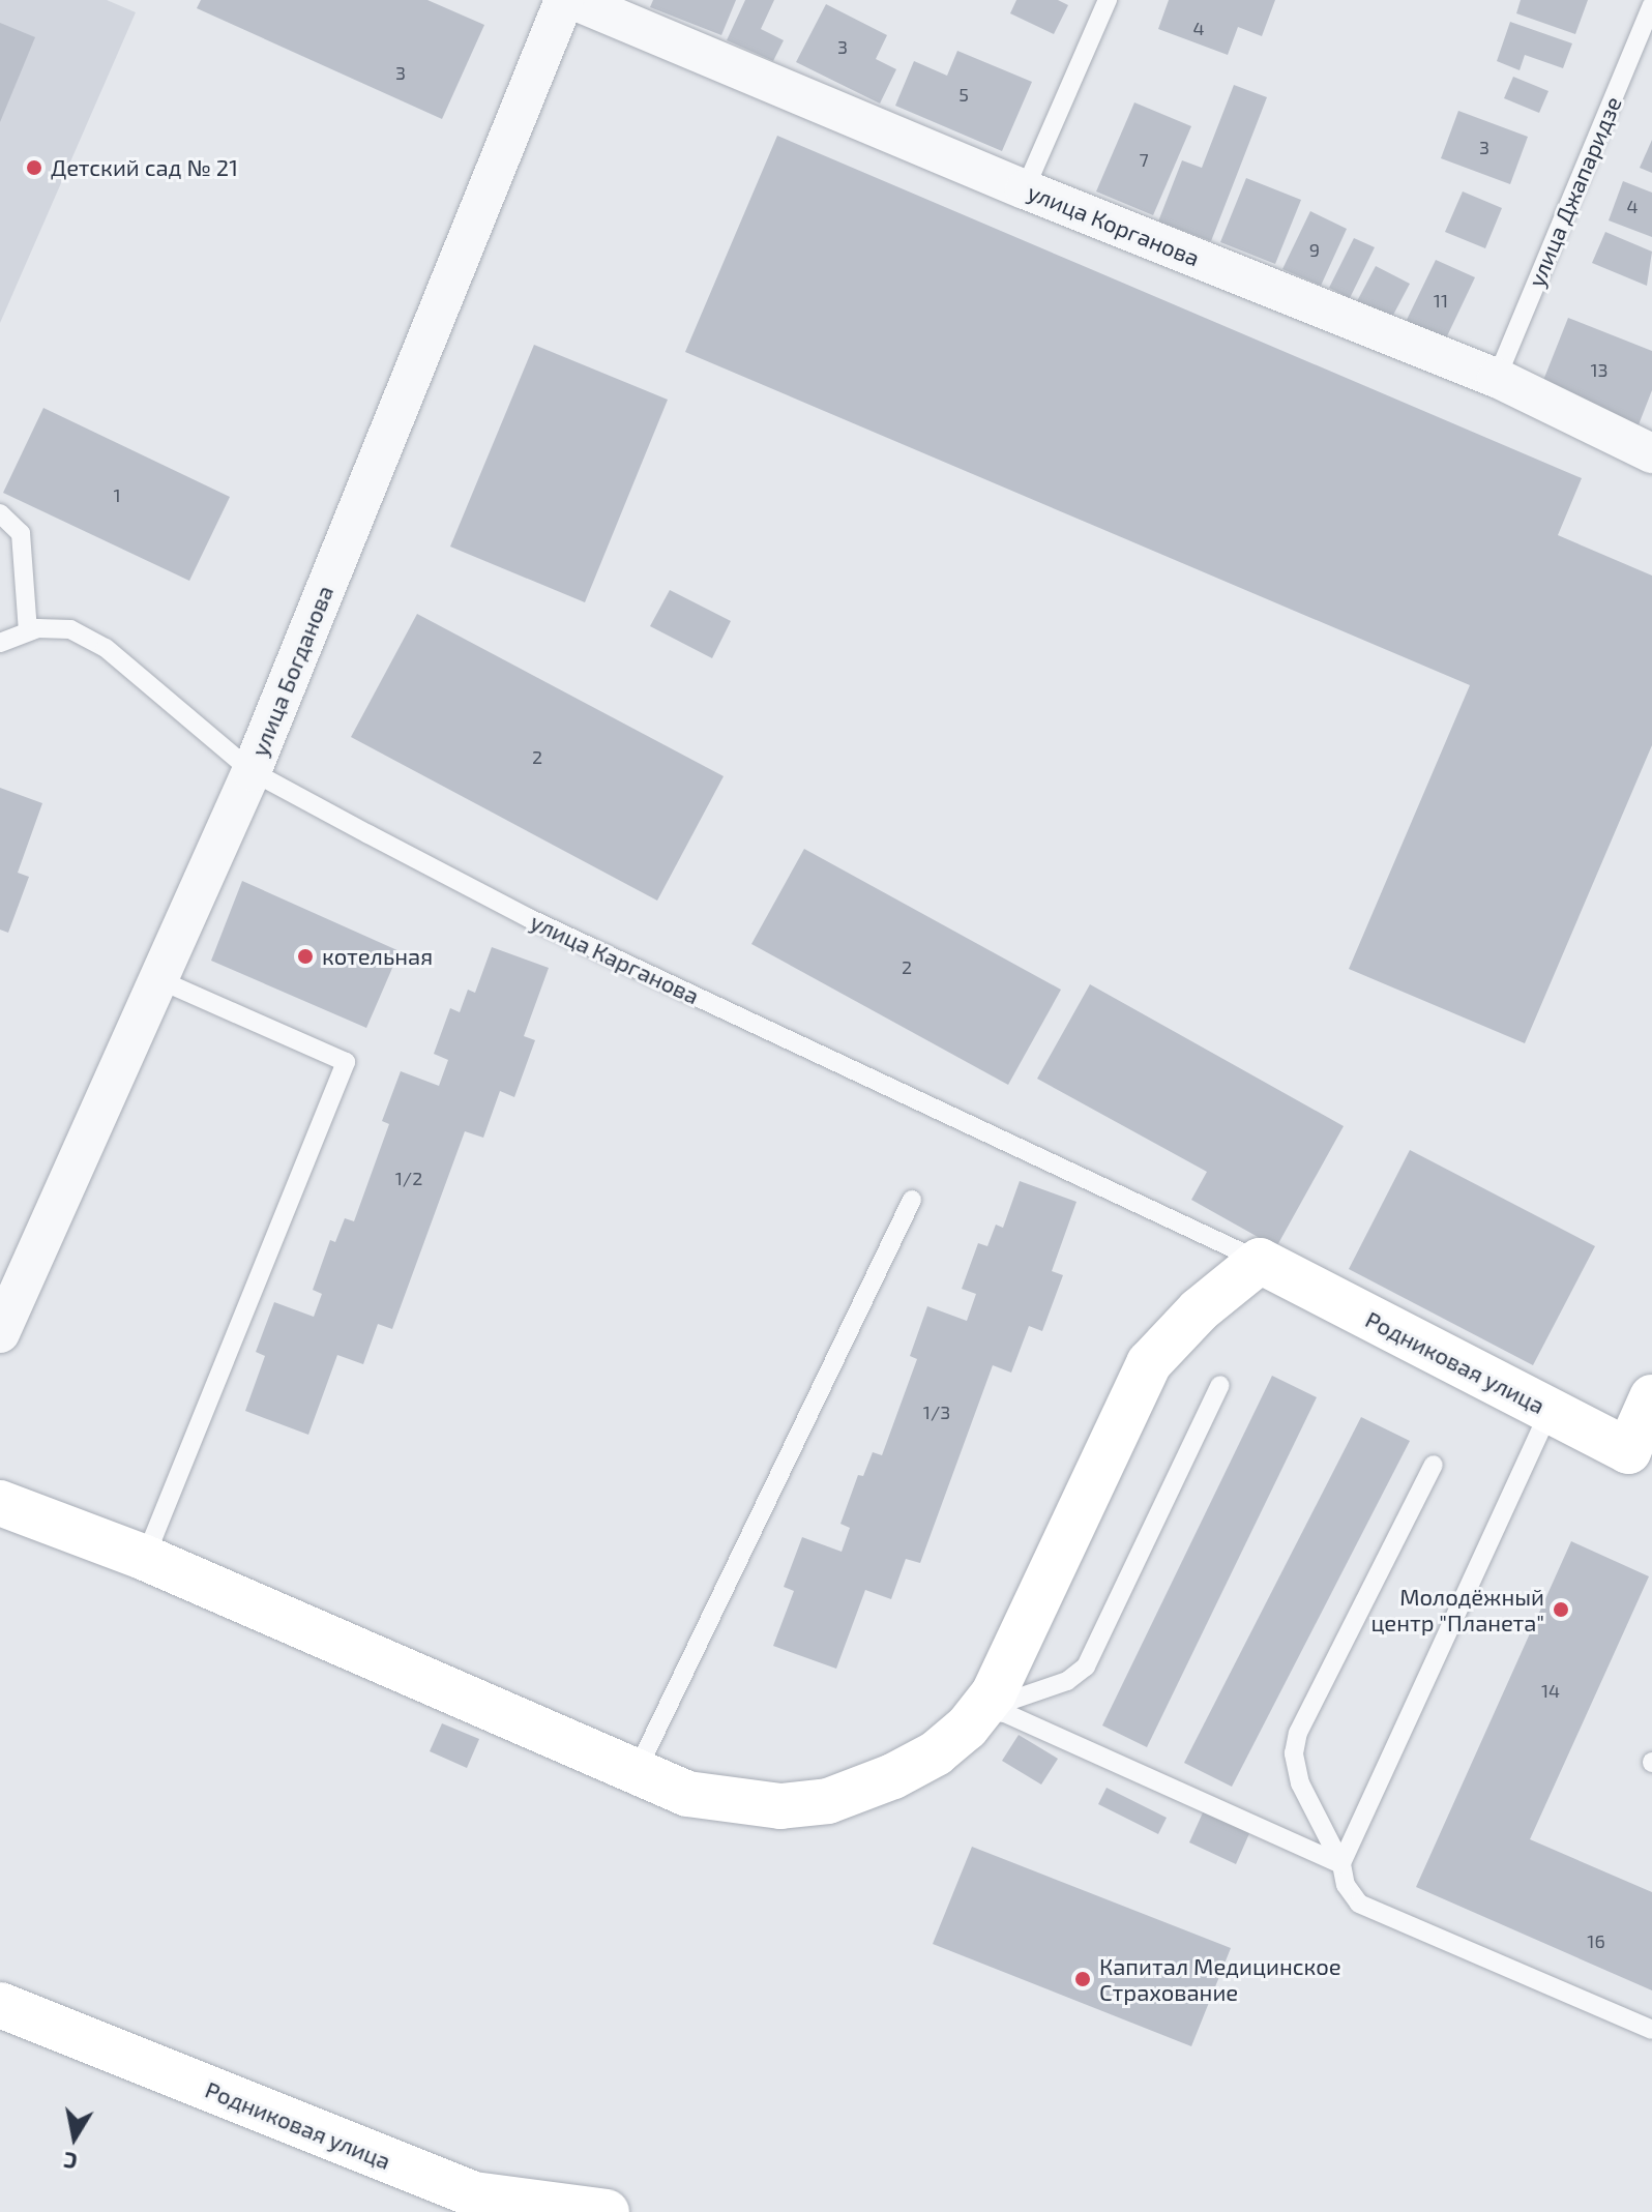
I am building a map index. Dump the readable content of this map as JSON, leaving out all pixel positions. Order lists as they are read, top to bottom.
{
  "streets": {
    "street": ["улица Корганова", "улица Богданова", "Родниковая улица"],
    "lane": ["улица Джапаридзе", "улица Карганова"]
  },
  "crossings": [
    ["улица Джапаридзе", "улица Корганова"],
    ["улица Богданова", "улица Карганова"],
    ["улица Карганова", "Родниковая улица"]
  ],
  "places": [
    "Детский сад № 21",
    "котельная",
    "Молодёжный центр \"Планета\"",
    "Капитал Медицинское Страхование"
  ],
  "house_numbers": [
    "4",
    "3",
    "3",
    "5",
    "3",
    "7",
    "4",
    "9",
    "11",
    "13",
    "1",
    "2",
    "2",
    "1/2",
    "1/3",
    "14",
    "16"
  ],
  "north": "bottom"
}
